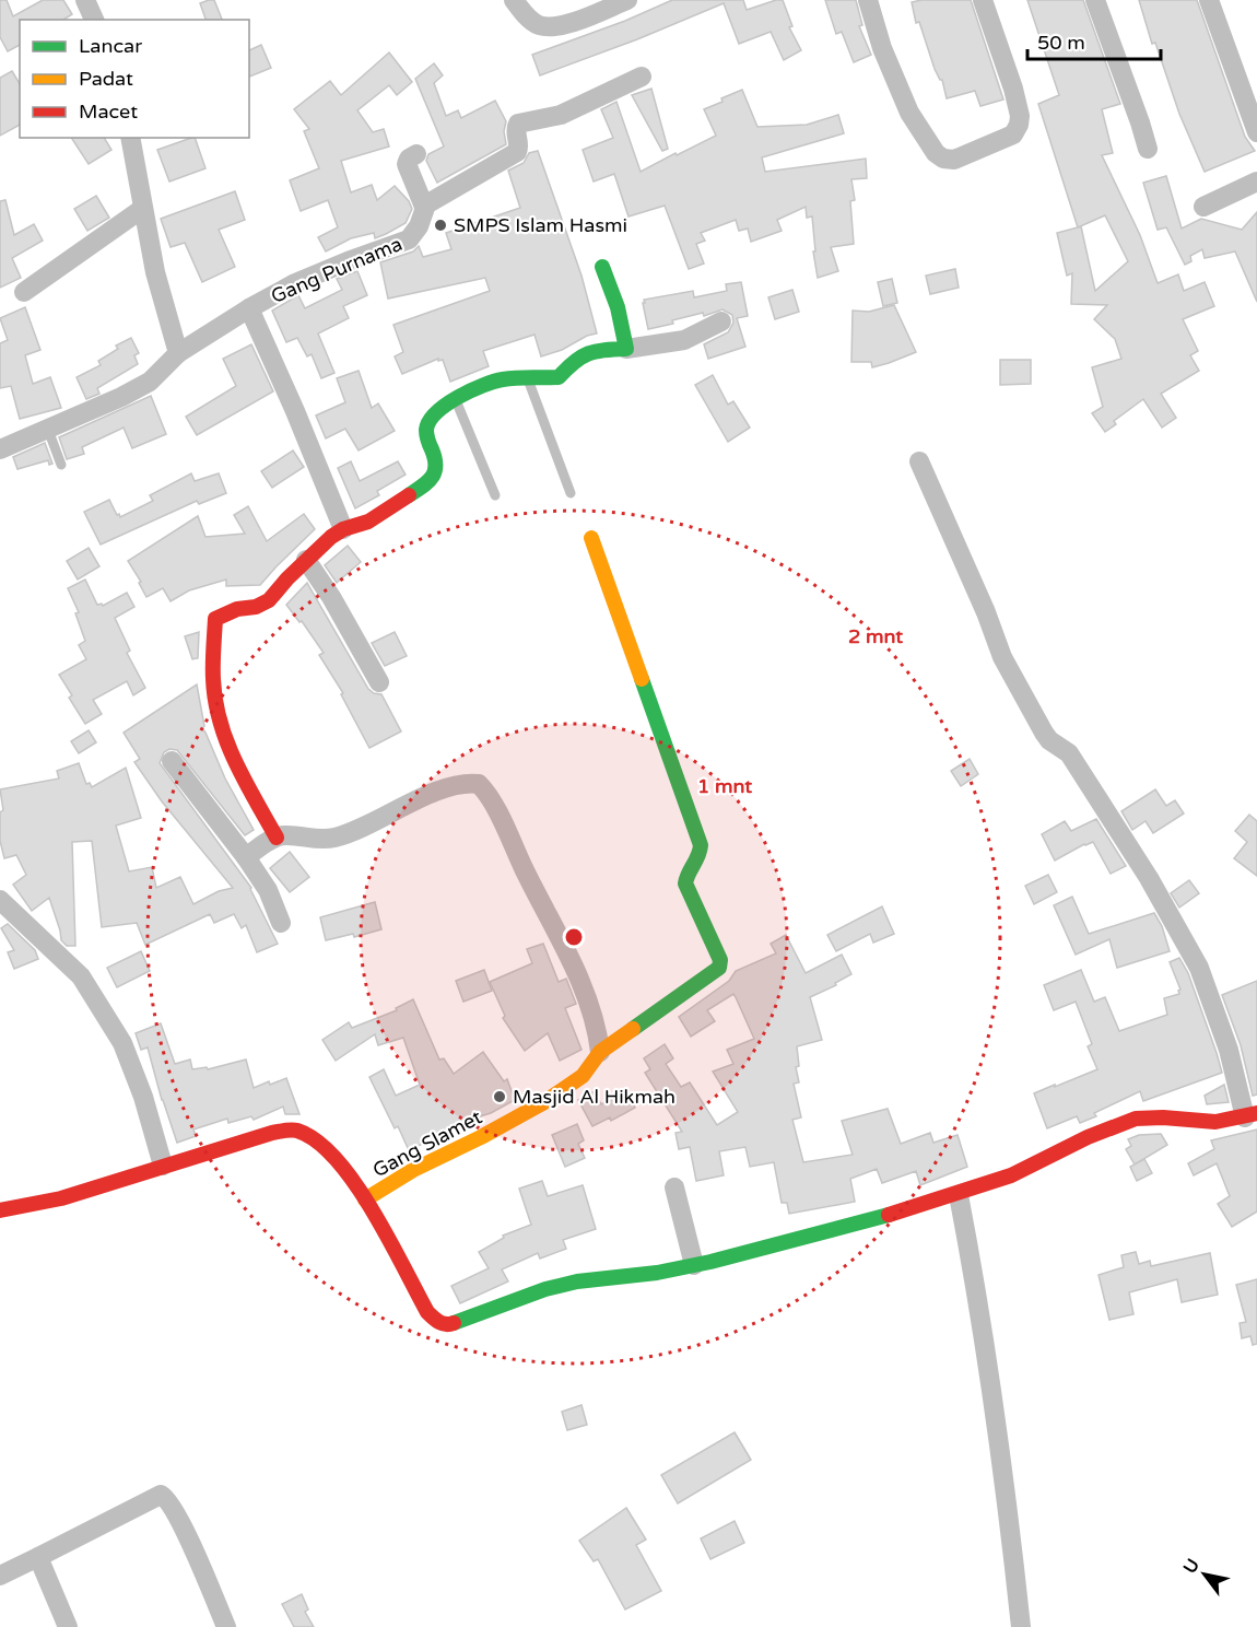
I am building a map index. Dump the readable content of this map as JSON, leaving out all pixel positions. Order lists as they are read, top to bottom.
{
  "streets": {
    "street": ["Gang Purnama", "Gang Slamet"]
  },
  "places": ["SMPS Islam Hasmi", "Masjid Al Hikmah"],
  "legend": ["Lancar", "Padat", "Macet"],
  "scale_bar": "50 m",
  "north": "top left",
  "rings": ["2 mnt", "1 mnt"]
}
